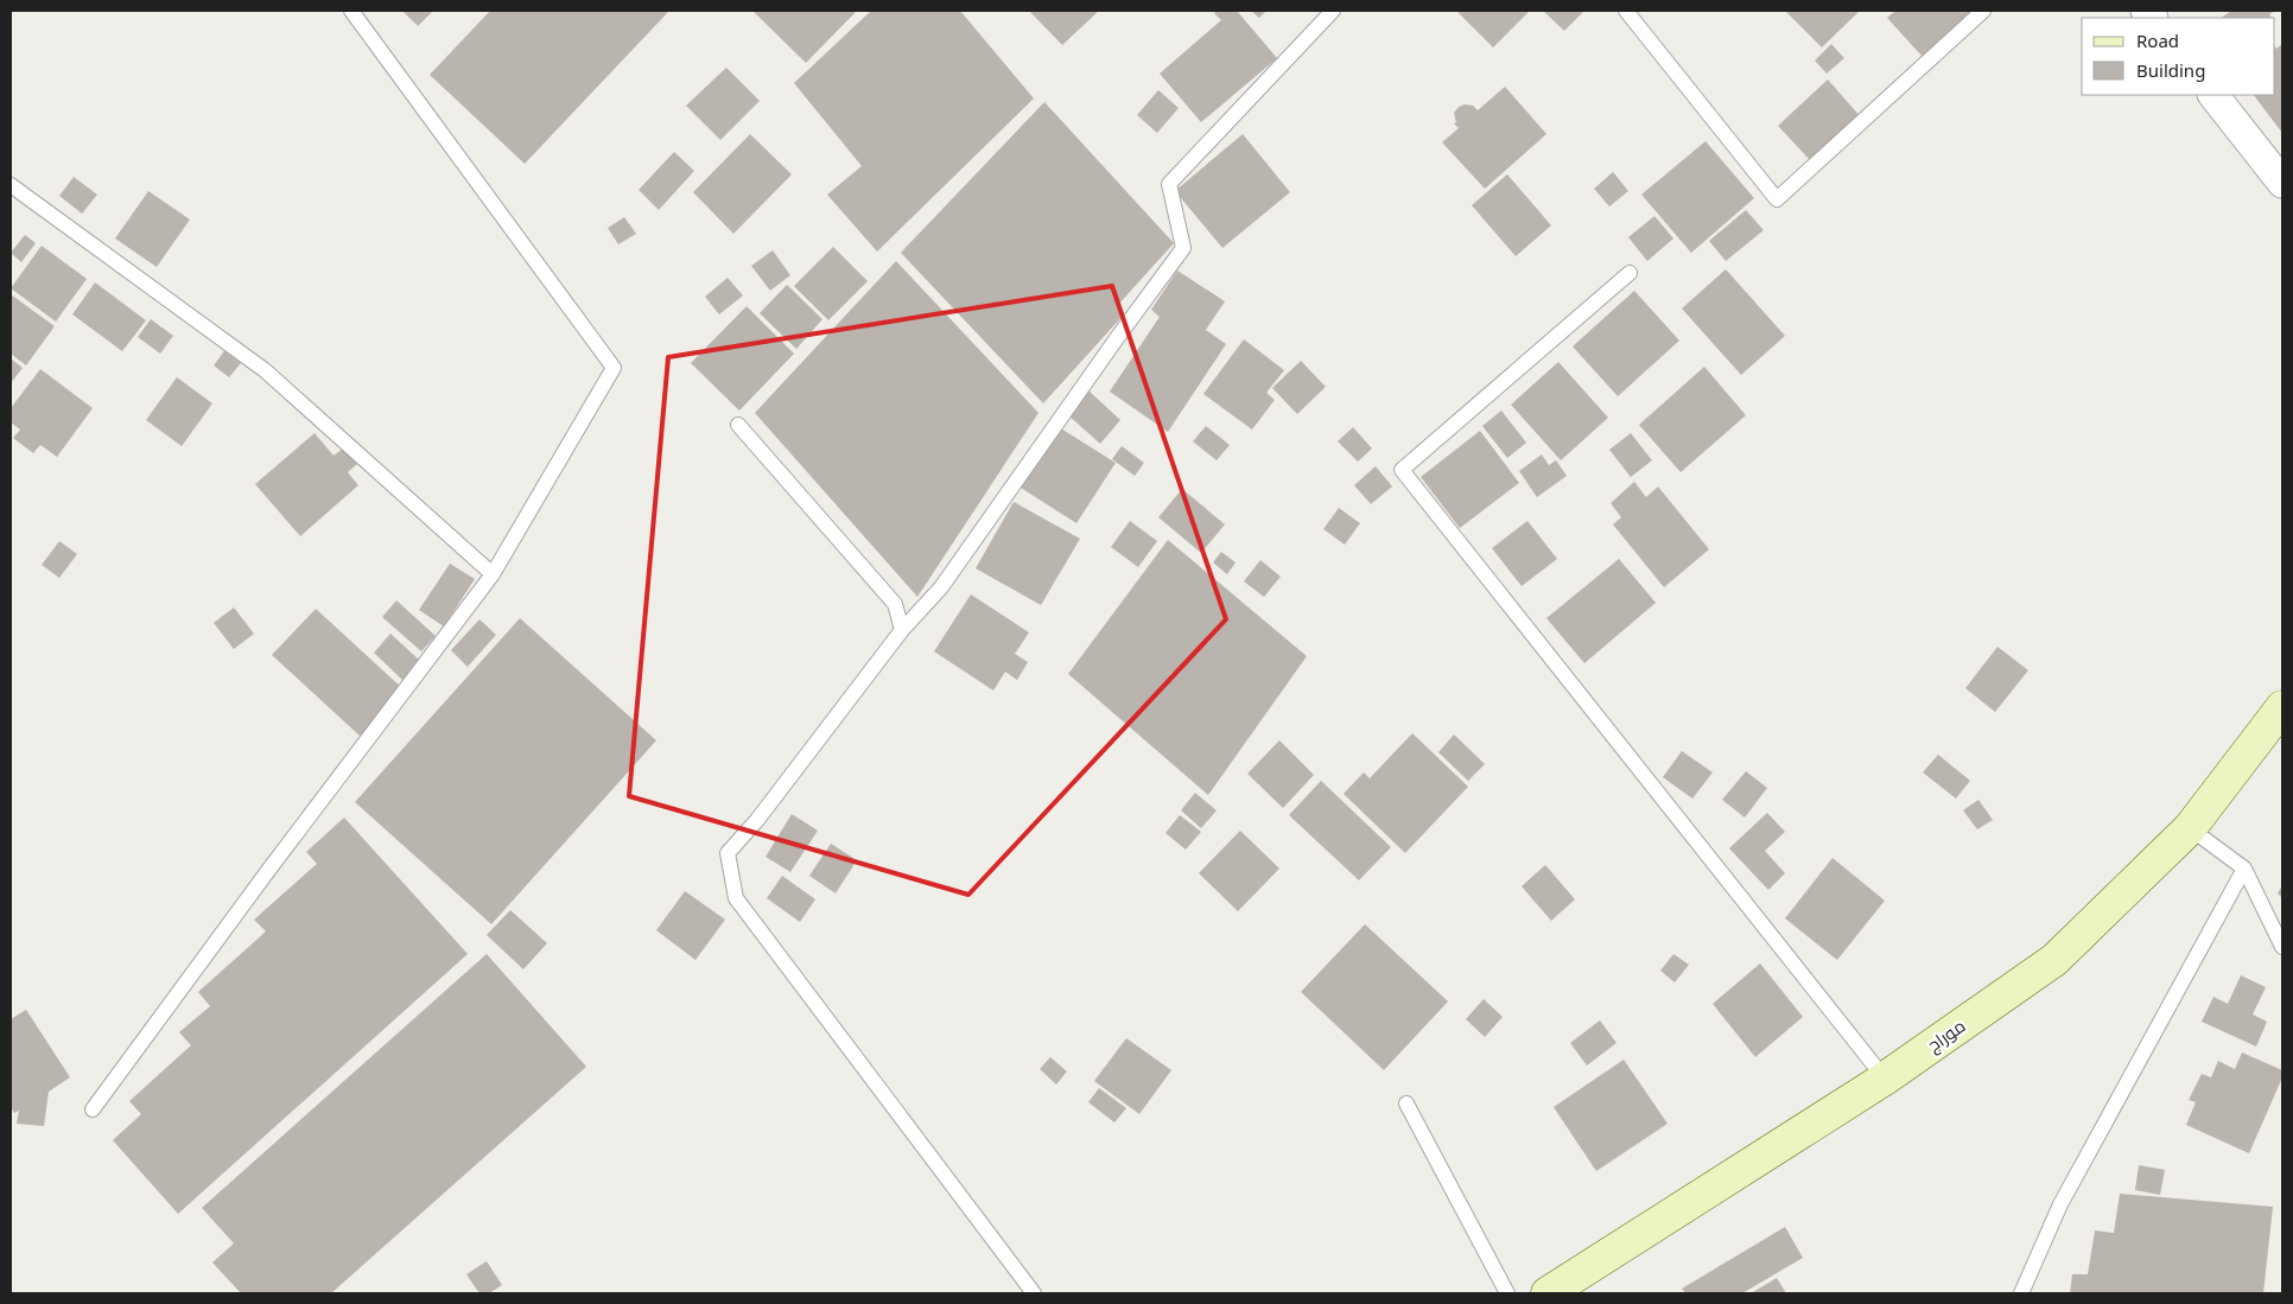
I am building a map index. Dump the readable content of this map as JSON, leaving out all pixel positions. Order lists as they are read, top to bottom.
{
  "streets": {
    "main road": ["موراج"]
  },
  "legend": ["Road", "Building"]
}
